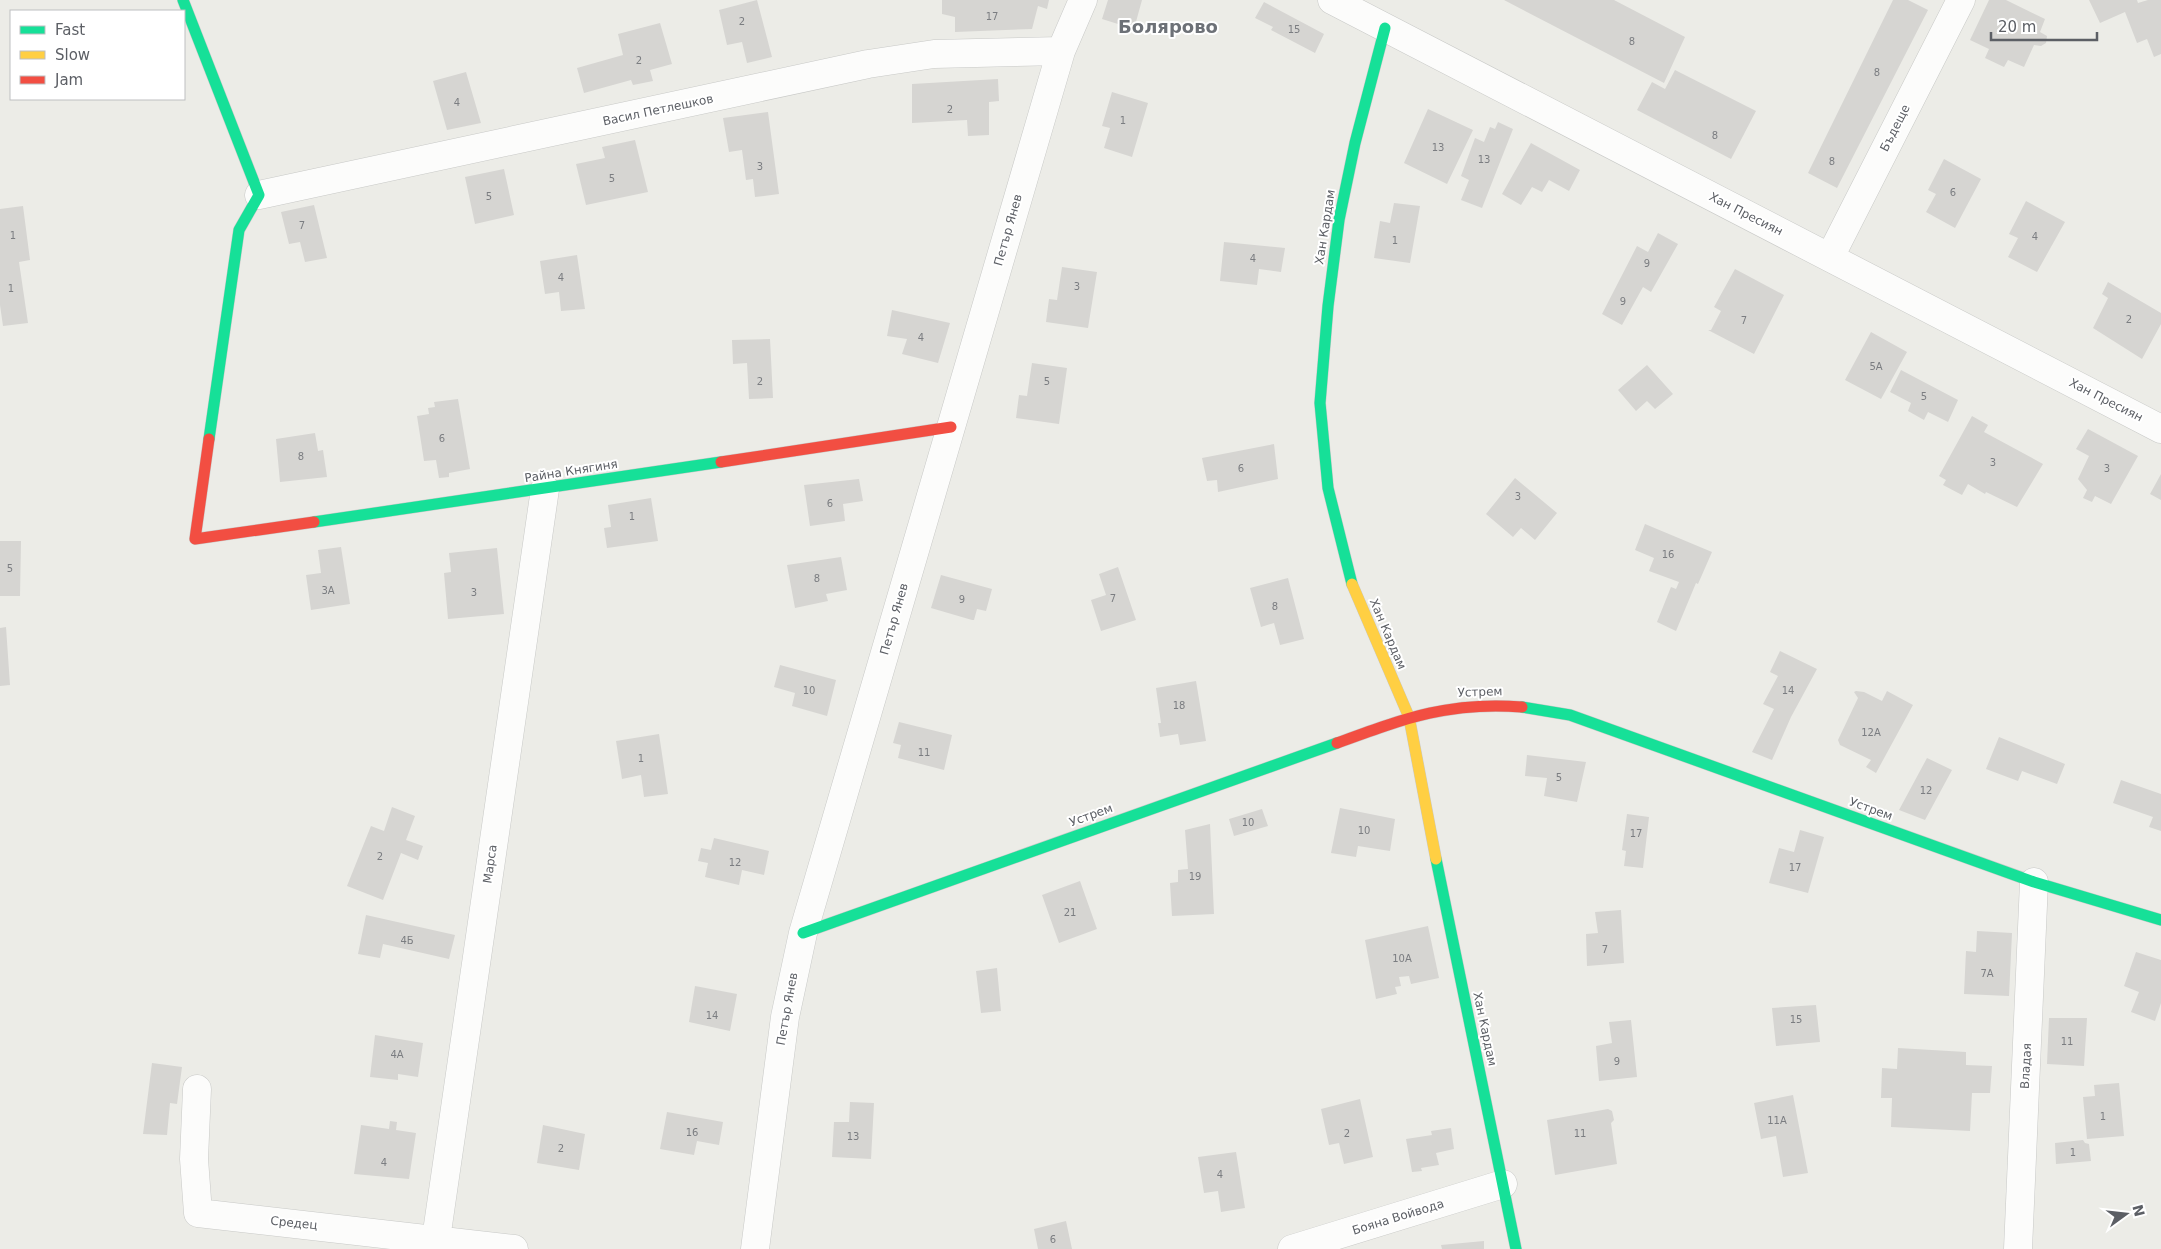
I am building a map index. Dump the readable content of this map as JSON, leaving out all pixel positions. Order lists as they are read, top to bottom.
{
  "streets": {
    "street": [
      "Васил Петлешков",
      "Бъдеще",
      "Хан Пресиян",
      "Хан Кардам",
      "Петър Янев",
      "Райна Княгиня",
      "Устрем",
      "Марса",
      "Владая",
      "Бояна Войвода",
      "Средец"
    ]
  },
  "crossings": [
    ["Васил Петлешков", "Петър Янев"],
    ["Васил Петлешков", "Райна Княгиня"],
    ["Бъдеще", "Хан Пресиян"],
    ["Хан Пресиян", "Хан Кардам"],
    ["Хан Кардам", "Устрем"],
    ["Хан Кардам", "Бояна Войвода"],
    ["Петър Янев", "Райна Княгиня"],
    ["Петър Янев", "Устрем"],
    ["Райна Княгиня", "Марса"],
    ["Устрем", "Владая"],
    ["Марса", "Средец"]
  ],
  "districts": ["Болярово"],
  "house_numbers": [
    "17",
    "2",
    "15",
    "8",
    "2",
    "8",
    "4",
    "2",
    "1",
    "8",
    "13",
    "13",
    "8",
    "3",
    "5",
    "6",
    "5",
    "7",
    "1",
    "4",
    "1",
    "4",
    "9",
    "4",
    "3",
    "1",
    "9",
    "2",
    "7",
    "4",
    "5А",
    "2",
    "5",
    "5",
    "6",
    "8",
    "3",
    "6",
    "3",
    "3",
    "6",
    "1",
    "16",
    "5",
    "8",
    "3А",
    "3",
    "7",
    "9",
    "8",
    "10",
    "14",
    "18",
    "12А",
    "11",
    "1",
    "5",
    "12",
    "10",
    "10",
    "17",
    "2",
    "12",
    "17",
    "19",
    "21",
    "4Б",
    "7",
    "10А",
    "7А",
    "14",
    "15",
    "11",
    "4А",
    "9",
    "1",
    "11А",
    "16",
    "2",
    "11",
    "13",
    "2",
    "1",
    "4",
    "4",
    "6"
  ],
  "legend": ["Fast", "Slow", "Jam"],
  "scale_bar": "20 m",
  "north": "right"
}
